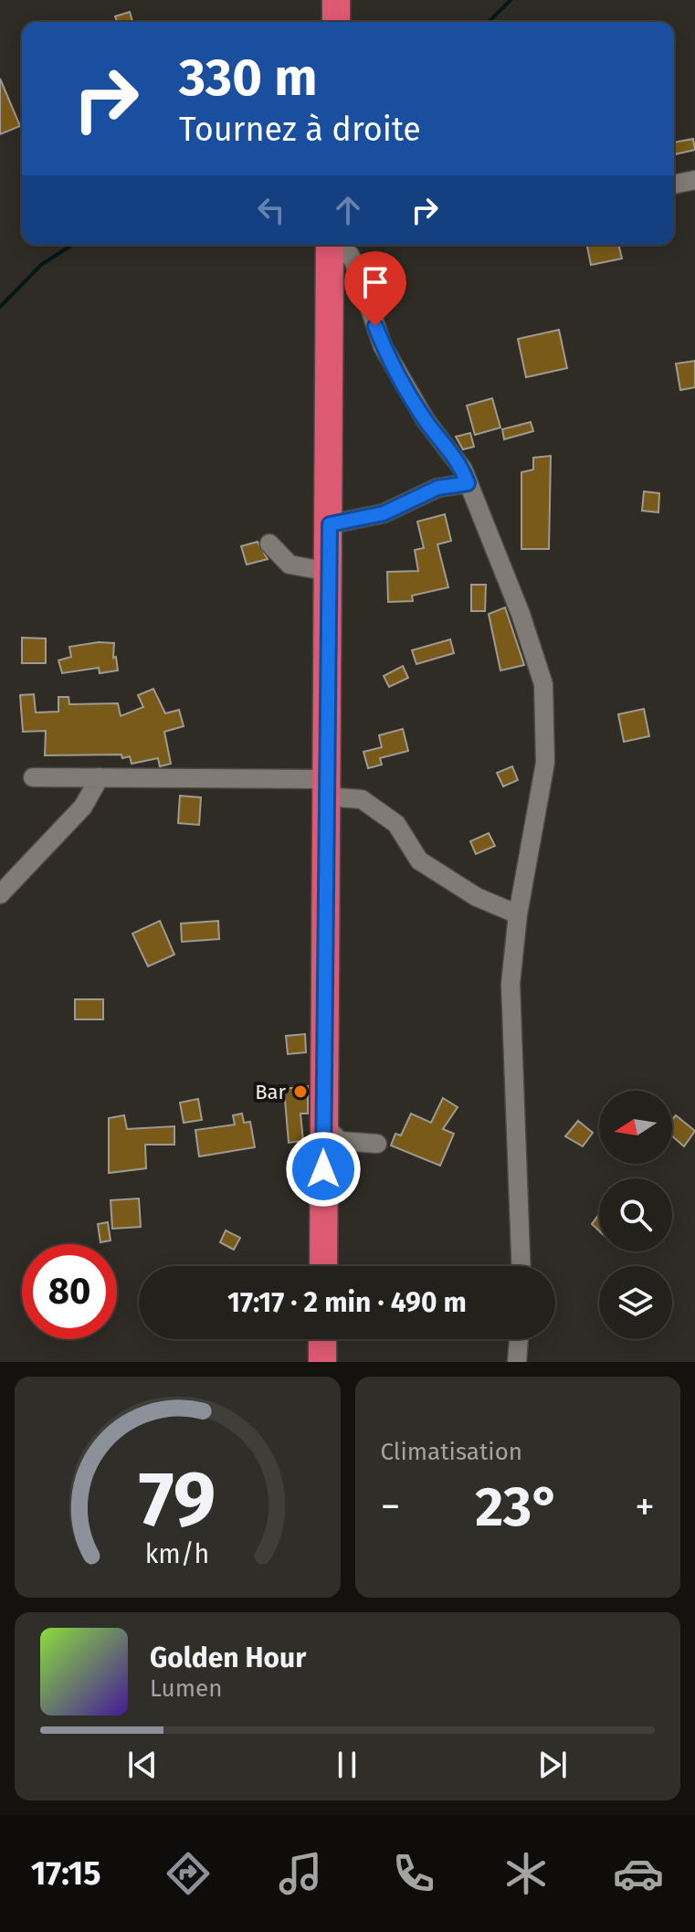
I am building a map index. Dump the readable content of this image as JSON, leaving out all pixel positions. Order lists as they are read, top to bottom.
{
  "places": ["Bar"],
  "north": "left",
  "page": {
    "turn": ["330 m", "Tournez à droite"],
    "limit": "80",
    "trip": "17:17 · 2 min · 490 m",
    "tile": "Climatisation",
    "heat": ["−", "23°", "+"],
    "song": ["Golden Hour", "Lumen"],
    "tabs": "17:15",
    "gauge": ["79", "km/h"]
  }
}
